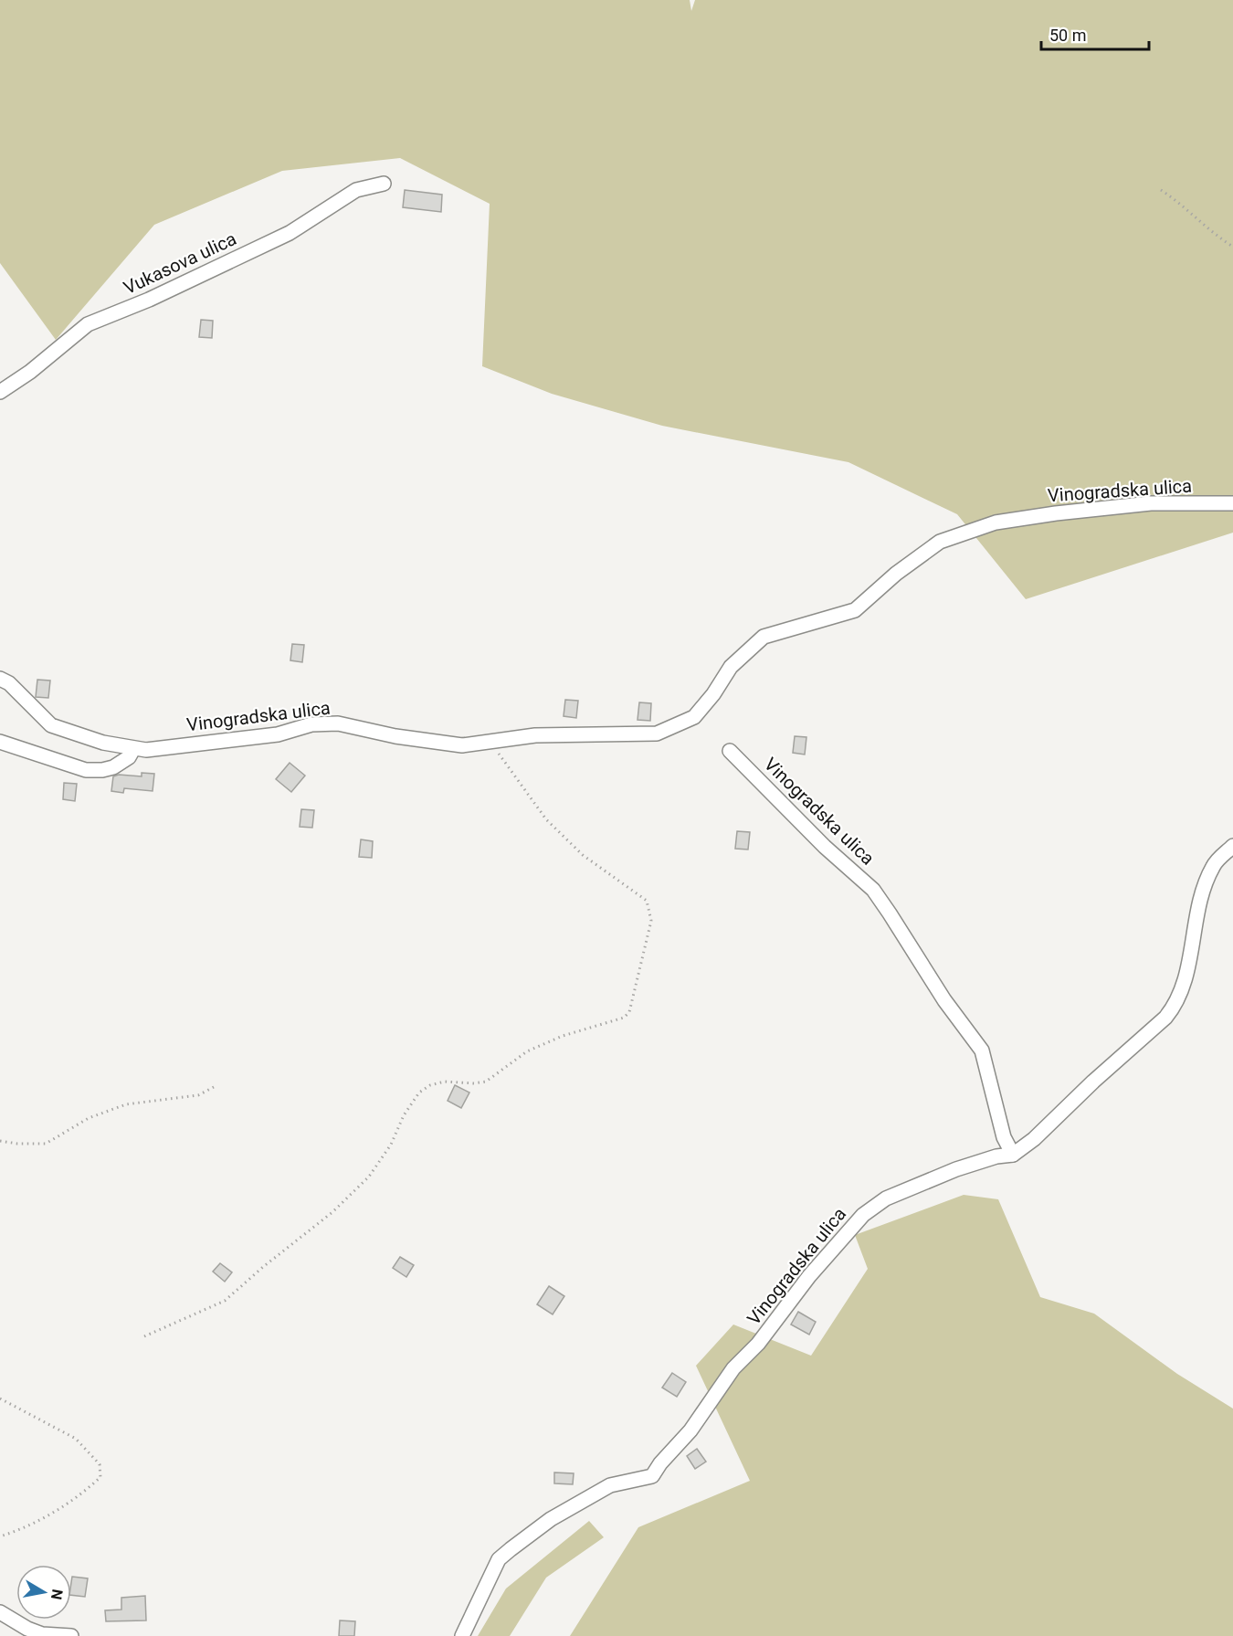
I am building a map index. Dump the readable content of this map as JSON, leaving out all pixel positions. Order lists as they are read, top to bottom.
{
  "streets": {
    "street": ["Vukasova ulica", "Vinogradska ulica"]
  },
  "scale_bar": "50 m",
  "north": "right"
}
